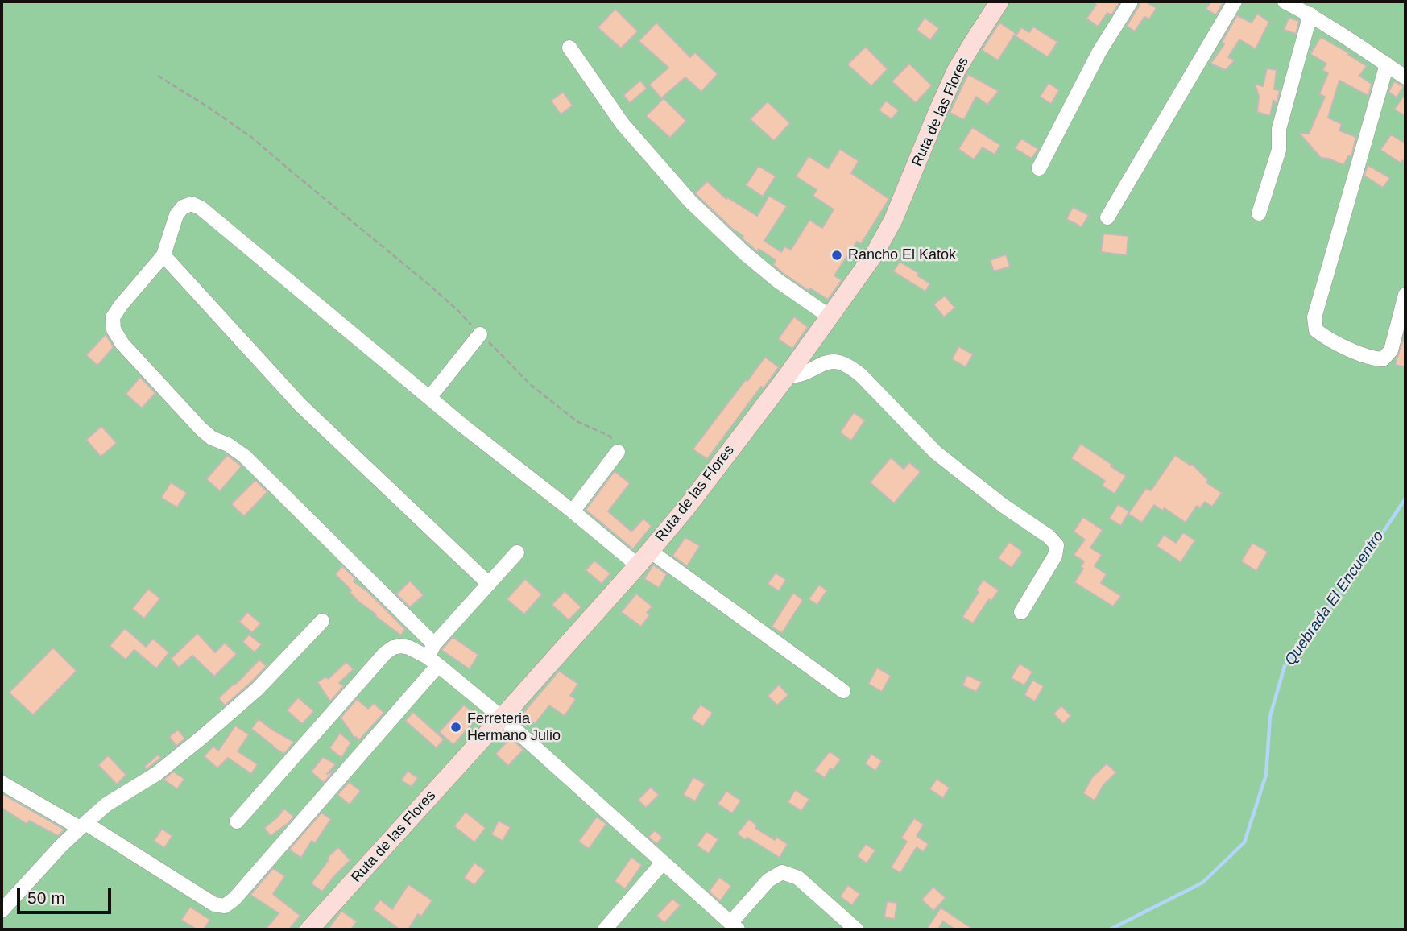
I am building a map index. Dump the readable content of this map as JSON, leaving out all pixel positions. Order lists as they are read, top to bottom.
{
  "streets": {
    "main road": ["Ruta de las Flores"]
  },
  "water": ["Quebrada El Encuentro"],
  "places": ["Rancho El Katok", "Ferreteria Hermano Julio"],
  "scale_bar": "50 m"
}
